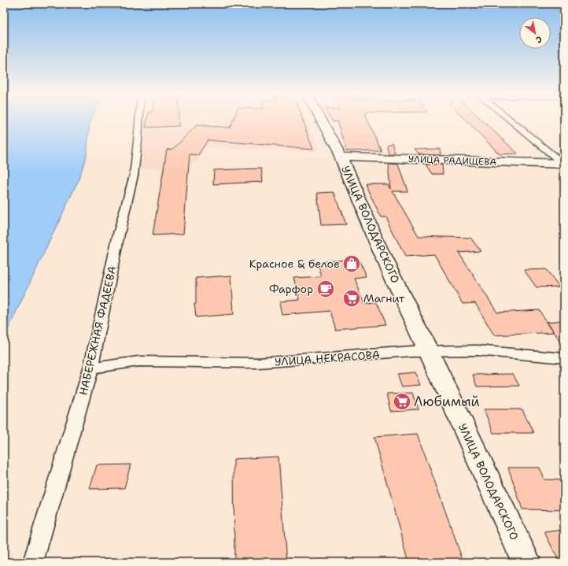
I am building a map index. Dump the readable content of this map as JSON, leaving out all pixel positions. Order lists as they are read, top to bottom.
{
  "streets": {
    "street": [
      "УЛИЦА РАДИЩЕВА",
      "УЛИЦА ВОЛОДАРСКОГО",
      "НАБЕРЕЖНАЯ ФАДЕЕВА",
      "УЛИЦА НЕКРАСОВА"
    ]
  },
  "crossings": [
    ["УЛИЦА РАДИЩЕВА", "УЛИЦА ВОЛОДАРСКОГО"],
    ["УЛИЦА ВОЛОДАРСКОГО", "УЛИЦА НЕКРАСОВА"],
    ["НАБЕРЕЖНАЯ ФАДЕЕВА", "УЛИЦА НЕКРАСОВА"]
  ],
  "places": {
    "shop": ["Красное & белое"],
    "cafe": ["Фарфор"],
    "supermarket": ["Магнит", "Любимый"]
  },
  "north": "bottom right"
}
